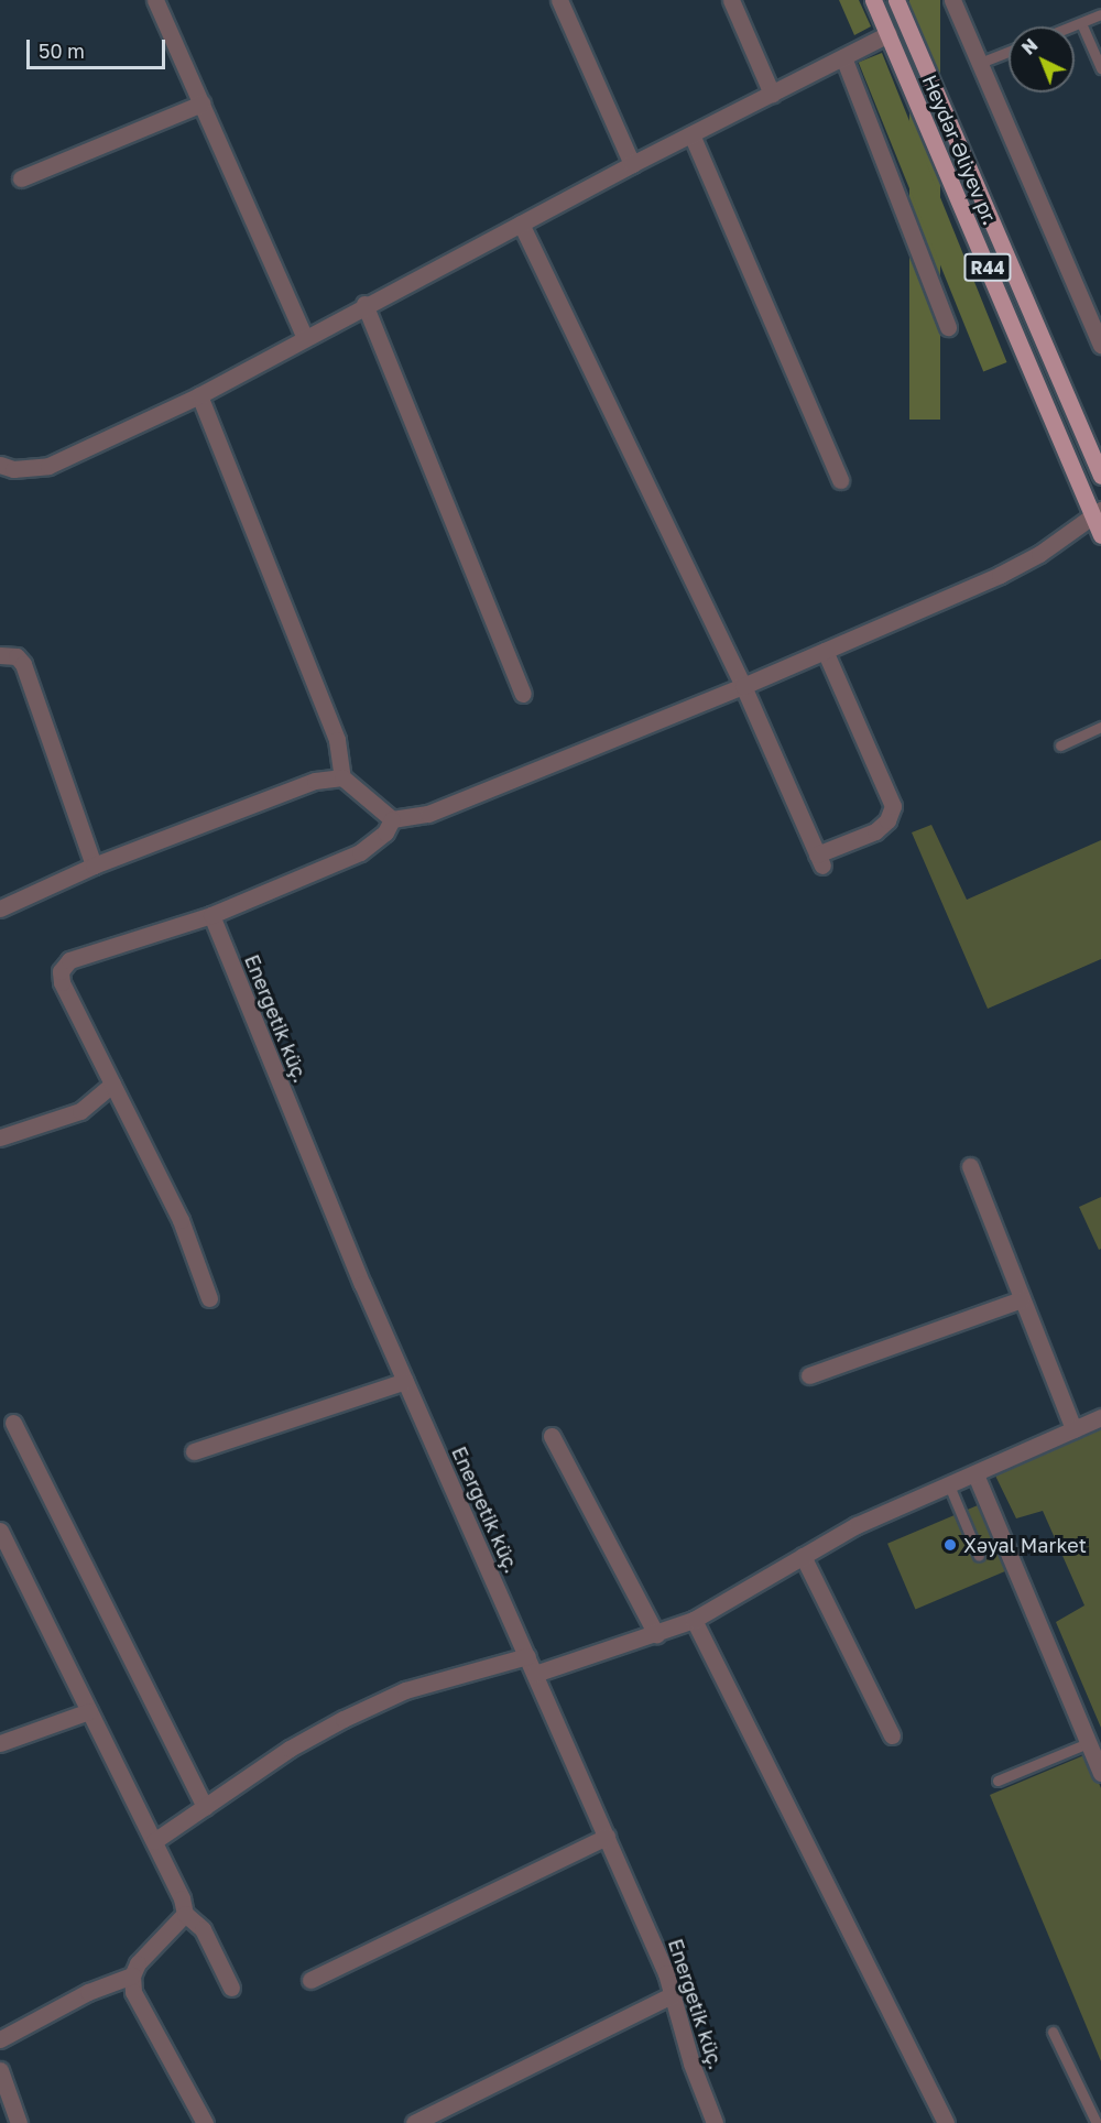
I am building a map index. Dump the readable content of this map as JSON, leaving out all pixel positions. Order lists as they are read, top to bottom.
{
  "streets": {
    "main road": ["Heydər Əliyev pr.", "R44"],
    "street": ["Energetik küç."]
  },
  "places": ["Xəyal Market"],
  "scale_bar": "50 m",
  "north": "top left"
}
